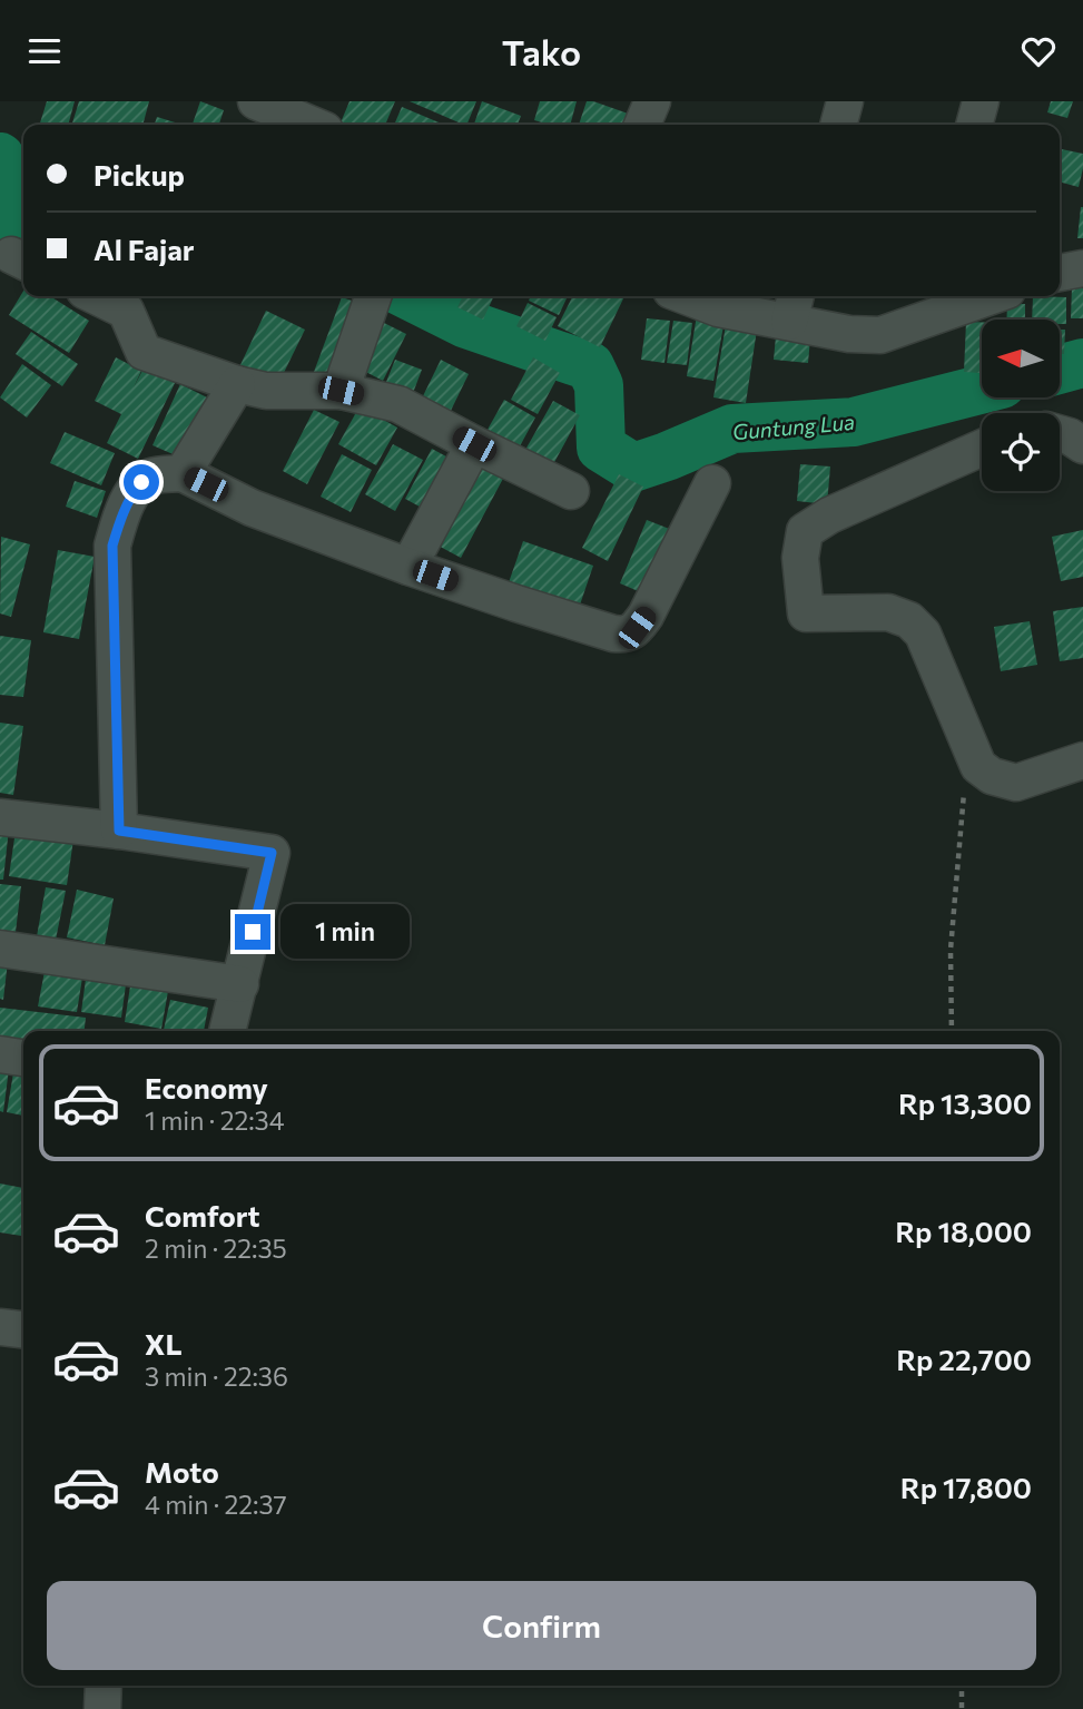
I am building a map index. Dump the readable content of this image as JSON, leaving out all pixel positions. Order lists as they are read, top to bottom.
{
  "water": ["Guntung Lua"],
  "north": "left",
  "page": {
    "header": "Tako",
    "banner": ["Pickup", "Al Fajar"],
    "bubble": "1 min",
    "list": [
      {
        "name": "Economy",
        "note": "1 min · 22:34",
        "value": "Rp 13,300"
      },
      {
        "name": "Comfort",
        "note": "2 min · 22:35",
        "value": "Rp 18,000"
      },
      {
        "name": "XL",
        "note": "3 min · 22:36",
        "value": "Rp 22,700"
      },
      {
        "name": "Moto",
        "note": "4 min · 22:37",
        "value": "Rp 17,800"
      }
    ],
    "buttons": "Confirm"
  }
}
